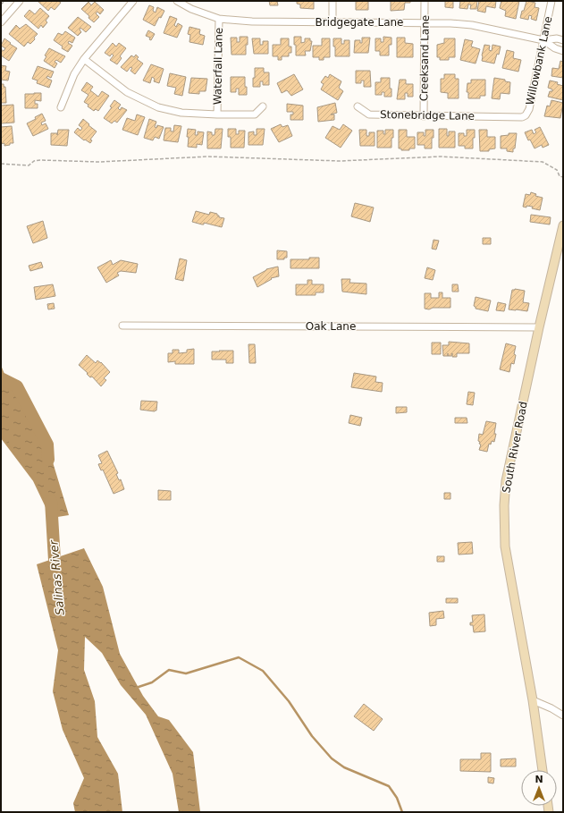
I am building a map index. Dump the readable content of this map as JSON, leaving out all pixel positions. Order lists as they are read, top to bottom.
{
  "streets": {
    "main road": ["South River Road"],
    "street": [
      "Bridgegate Lane",
      "Creeksand Lane",
      "Willowbank Lane",
      "Waterfall Lane",
      "Stonebridge Lane",
      "Oak Lane"
    ]
  },
  "crossings": [
    ["Bridgegate Lane", "Creeksand Lane"],
    ["Bridgegate Lane", "Willowbank Lane"],
    ["Bridgegate Lane", "Waterfall Lane"],
    ["Creeksand Lane", "Stonebridge Lane"],
    ["Willowbank Lane", "Stonebridge Lane"],
    ["Oak Lane", "South River Road"]
  ],
  "water": ["Salinas River"],
  "north": "top"
}
